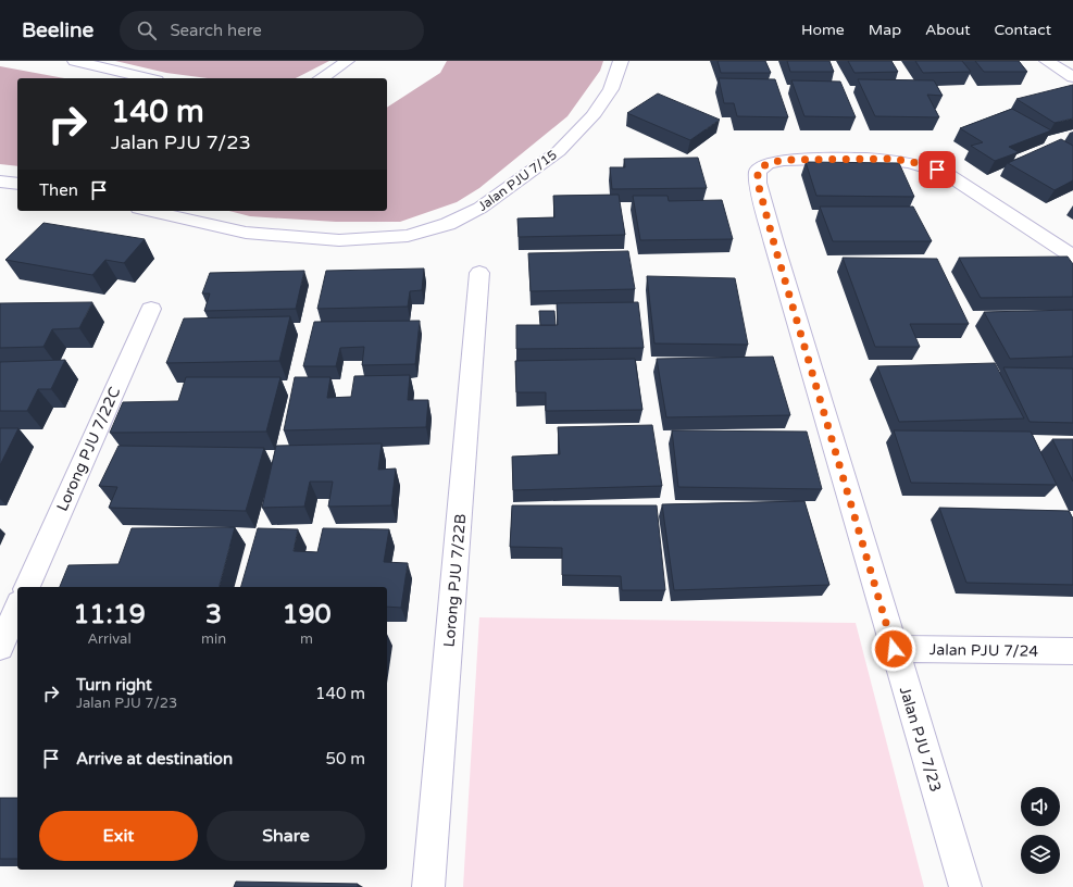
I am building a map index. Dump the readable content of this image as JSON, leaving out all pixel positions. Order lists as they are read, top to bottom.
{
  "streets": {
    "street": [
      "Jalan PJU 7/15",
      "Lorong PJU 7/22C",
      "Lorong PJU 7/22B",
      "Jalan PJU 7/24",
      "Jalan PJU 7/23"
    ]
  },
  "crossings": [
    ["Jalan PJU 7/24", "Jalan PJU 7/23"]
  ],
  "page": {
    "header": "Beeline",
    "search": "Search here",
    "nav": [
      "Home",
      "Map",
      "About",
      "Contact"
    ],
    "turn": ["140 m", "Jalan PJU 7/23"],
    "then": "Then",
    "eta": [
      "11:19",
      "Arrival",
      "3",
      "min",
      "190",
      "m"
    ],
    "list": [
      {
        "name": "Turn right",
        "note": "Jalan PJU 7/23",
        "value": "140 m"
      },
      {
        "name": "Arrive at destination",
        "value": "50 m"
      }
    ],
    "buttons": ["Exit", "Share"]
  }
}
